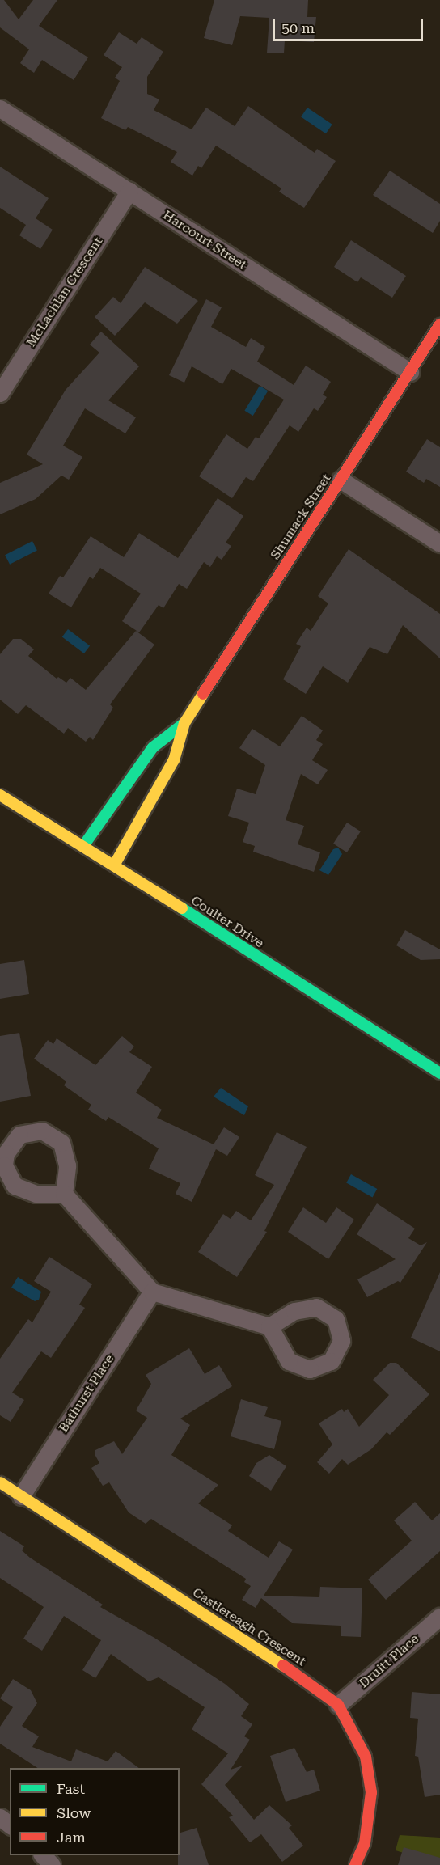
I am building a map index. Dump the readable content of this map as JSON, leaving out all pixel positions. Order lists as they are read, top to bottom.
{
  "streets": {
    "street": [
      "Harcourt Street",
      "McLachlan Crescent",
      "Shumack Street",
      "Coulter Drive",
      "Bathurst Place",
      "Castlereagh Crescent",
      "Druitt Place"
    ]
  },
  "crossings": [
    ["Harcourt Street", "McLachlan Crescent"],
    ["Harcourt Street", "Shumack Street"],
    ["Shumack Street", "Coulter Drive"],
    ["Bathurst Place", "Castlereagh Crescent"],
    ["Castlereagh Crescent", "Druitt Place"]
  ],
  "legend": ["Fast", "Slow", "Jam"],
  "scale_bar": "50 m"
}
